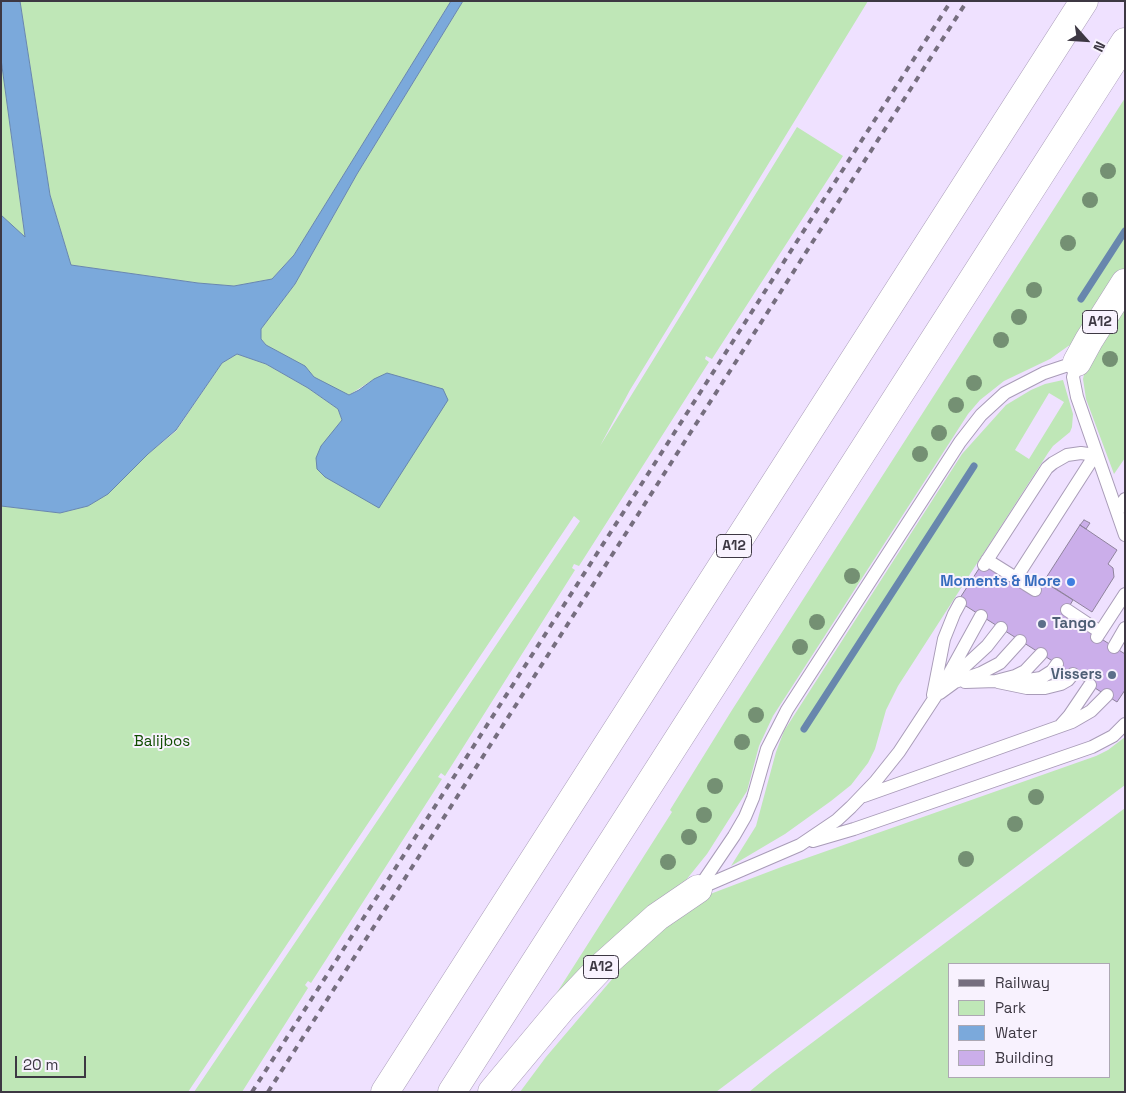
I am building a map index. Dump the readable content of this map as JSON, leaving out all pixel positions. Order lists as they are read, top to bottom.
{
  "streets": {
    "highway": ["A12"]
  },
  "parks": ["Balijbos"],
  "places": ["Moments & More", "Tango", "Vissers"],
  "legend": [
    "Railway",
    "Park",
    "Water",
    "Building"
  ],
  "scale_bar": "20 m",
  "north": "bottom right"
}
